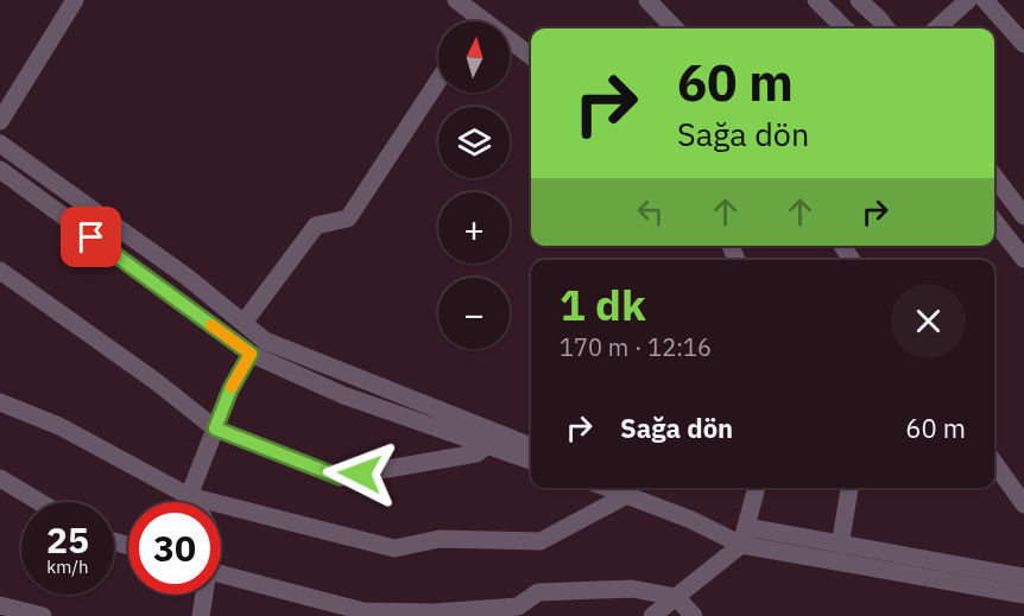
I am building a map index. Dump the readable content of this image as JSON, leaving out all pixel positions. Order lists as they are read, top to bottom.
{
  "north": "top",
  "page": {
    "map_buttons": ["+", "−"],
    "turn": ["60 m", "Sağa dön"],
    "heading": ["1 dk", "170 m · 12:16"],
    "list": [
      {
        "name": "Sağa dön",
        "value": "60 m"
      }
    ],
    "speed": "25 km/h",
    "limit": "30"
  }
}
